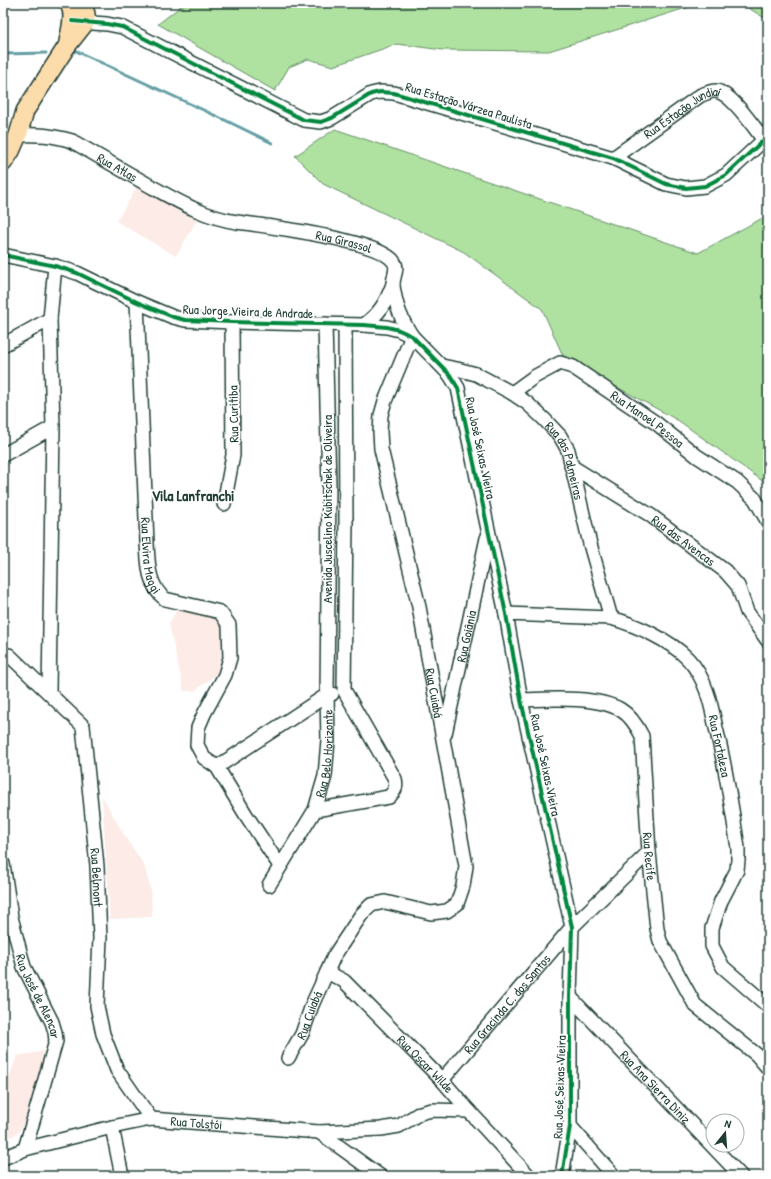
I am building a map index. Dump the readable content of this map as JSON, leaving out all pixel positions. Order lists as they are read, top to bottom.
{
  "streets": {
    "street": [
      "Rua Estação Várzea Paulista",
      "Rua Estação Jundiaí",
      "Rua Atlas",
      "Rua Girassol",
      "Rua Jorge Vieira de Andrade",
      "Rua Curitiba",
      "Rua Manoel Pessoa",
      "Rua José Seixas Vieira",
      "Rua das Palmeiras",
      "Avenida Juscelino Kubitschek de Oliveira",
      "Rua das Avencas",
      "Rua Elvira Maggi",
      "Rua Goiânia",
      "Rua Cuiabá",
      "Rua Fortaleza",
      "Rua Belo Horizonte",
      "Rua Recife",
      "Rua Belmont",
      "Rua José de Alencar",
      "Rua Gracinda C. dos Santos",
      "Rua Oscar Wilde",
      "Rua Ana Sierra Diniz",
      "Rua Tolstói"
    ]
  },
  "crossings": [
    ["Rua Estação Várzea Paulista", "Rua Estação Jundiaí"],
    ["Rua Atlas", "Rua Girassol"],
    ["Rua Girassol", "Rua Jorge Vieira de Andrade"],
    ["Rua Girassol", "Rua Cuiabá"],
    ["Rua Jorge Vieira de Andrade", "Rua Curitiba"],
    ["Rua Jorge Vieira de Andrade", "Rua José Seixas Vieira"],
    ["Rua Jorge Vieira de Andrade", "Rua das Palmeiras"],
    ["Rua Jorge Vieira de Andrade", "Avenida Juscelino Kubitschek de Oliveira"],
    ["Rua Jorge Vieira de Andrade", "Rua Elvira Maggi"],
    ["Rua Jorge Vieira de Andrade", "Rua Cuiabá"],
    ["Rua Manoel Pessoa", "Rua das Palmeiras"],
    ["Rua José Seixas Vieira", "Rua das Palmeiras"],
    ["Rua José Seixas Vieira", "Rua Goiânia"],
    ["Rua José Seixas Vieira", "Rua Fortaleza"],
    ["Rua José Seixas Vieira", "Rua Recife"],
    ["Rua José Seixas Vieira", "Rua Gracinda C. dos Santos"],
    ["Rua José Seixas Vieira", "Rua Ana Sierra Diniz"],
    ["Rua das Palmeiras", "Rua das Avencas"],
    ["Rua das Palmeiras", "Rua Fortaleza"],
    ["Avenida Juscelino Kubitschek de Oliveira", "Rua Belo Horizonte"],
    ["Rua Goiânia", "Rua Cuiabá"],
    ["Rua Cuiabá", "Rua Oscar Wilde"],
    ["Rua Recife", "Rua Gracinda C. dos Santos"],
    ["Rua Belmont", "Rua Tolstói"],
    ["Rua José de Alencar", "Rua Tolstói"],
    ["Rua Gracinda C. dos Santos", "Rua Oscar Wilde"],
    ["Rua Oscar Wilde", "Rua Tolstói"]
  ],
  "districts": ["Vila Lanfranchi"],
  "north": "top"
}
